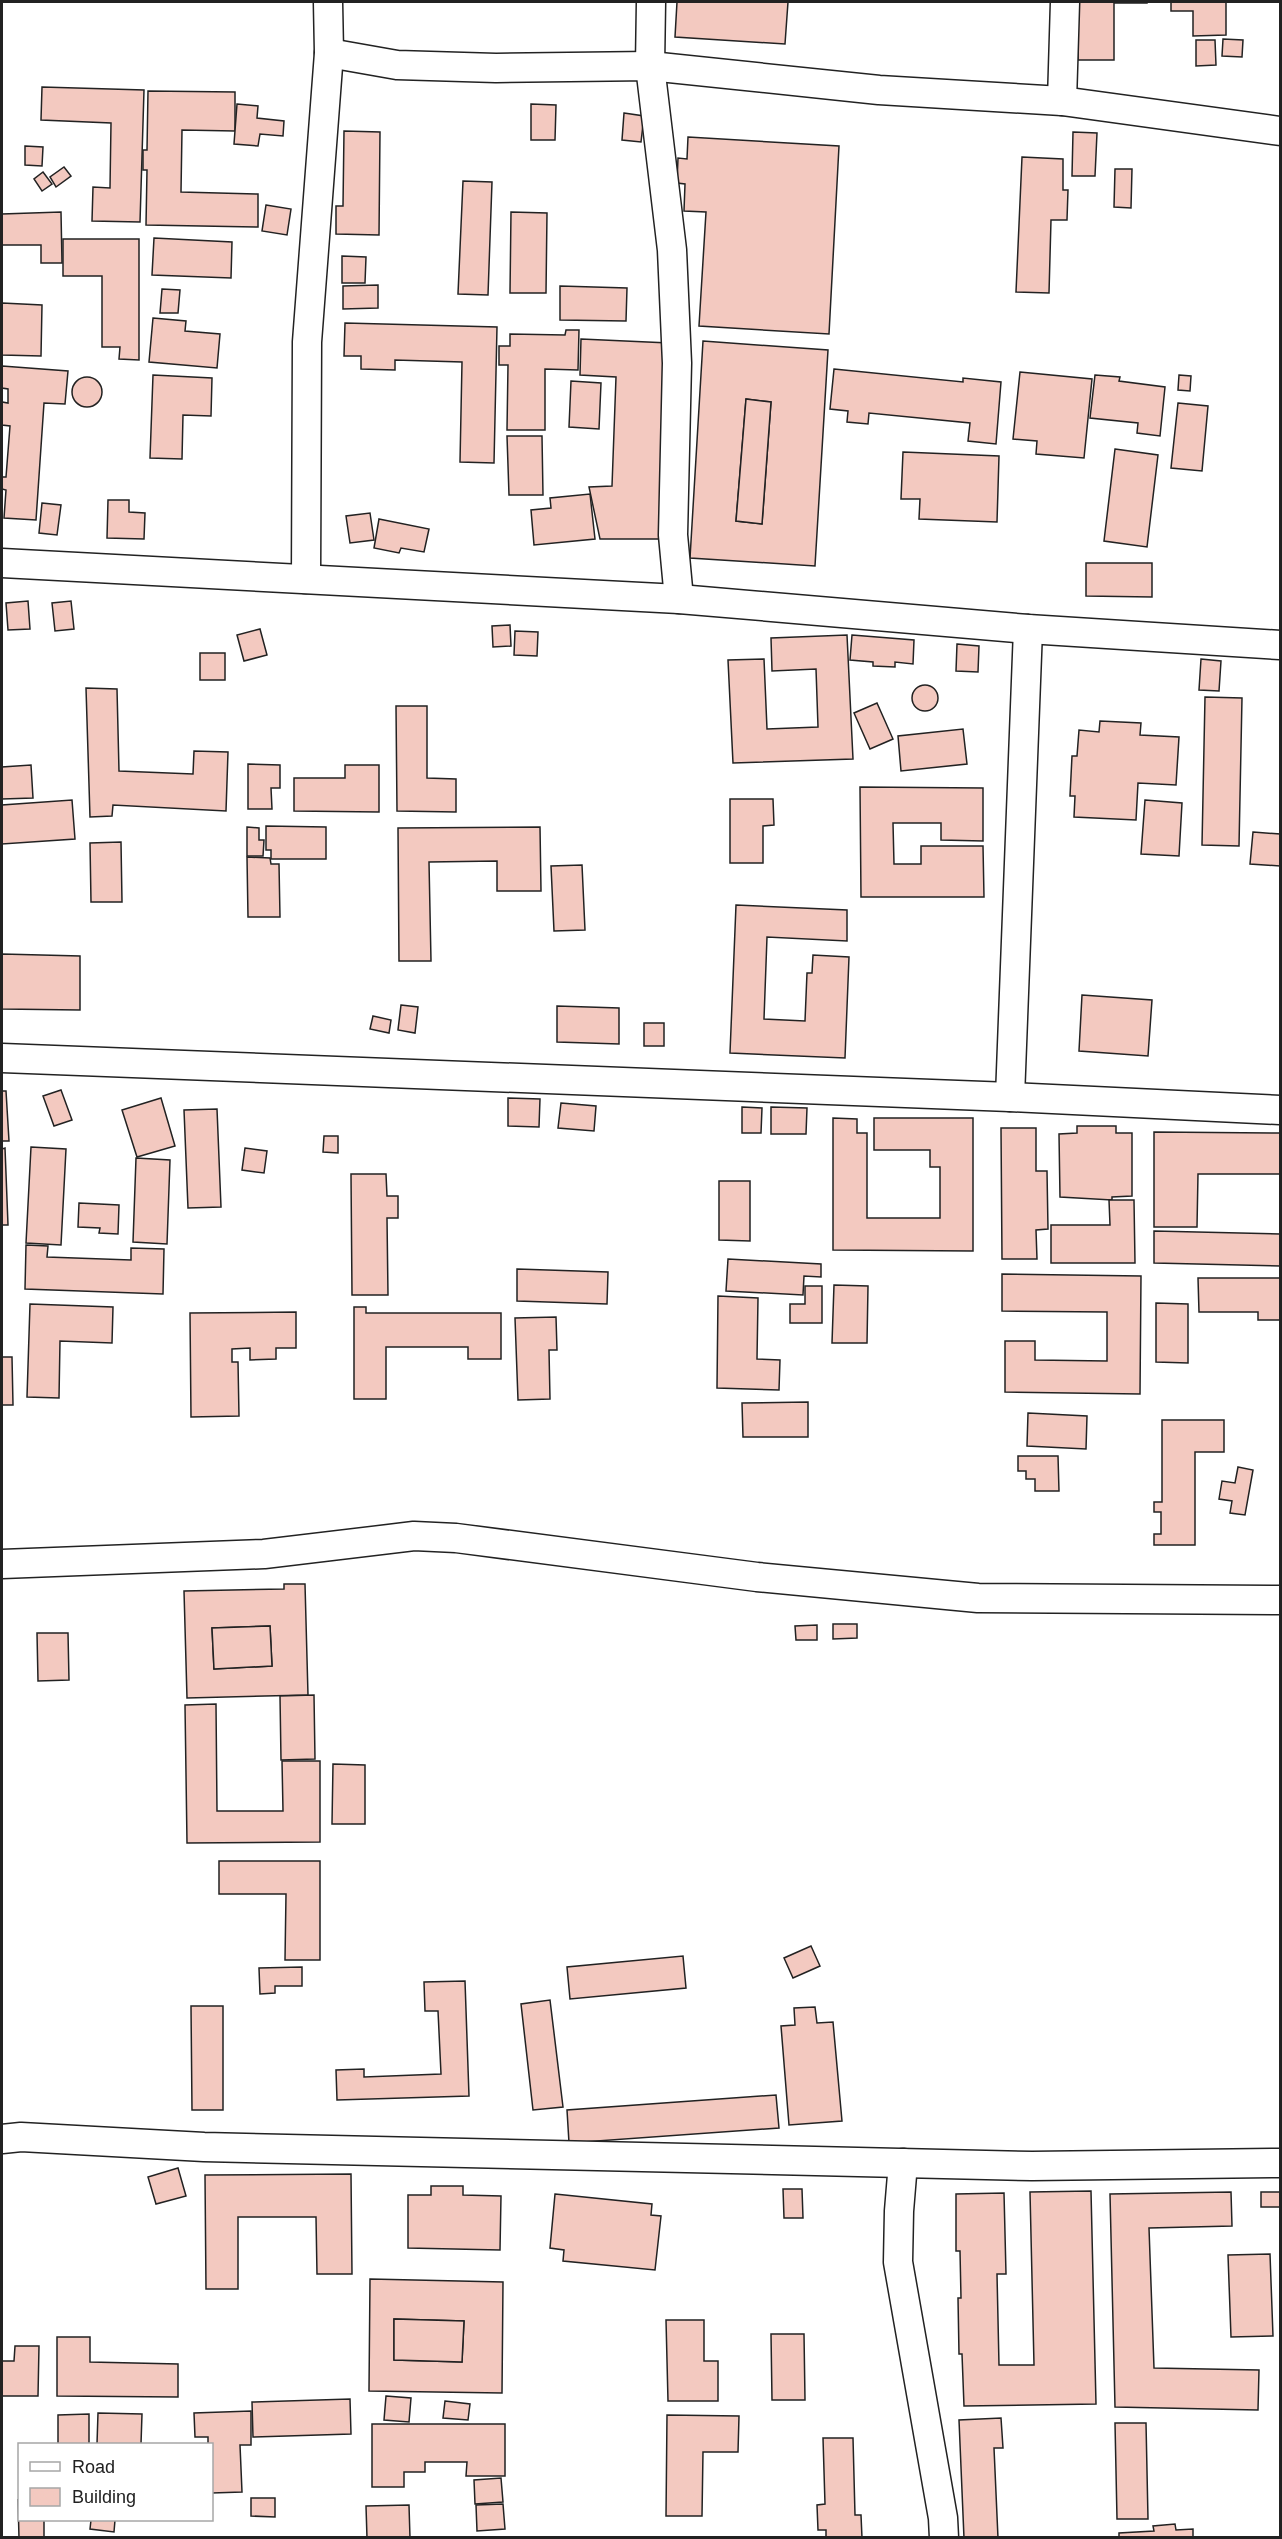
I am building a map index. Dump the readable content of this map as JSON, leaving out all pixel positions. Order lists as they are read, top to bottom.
{
  "legend": ["Road", "Building"]
}
